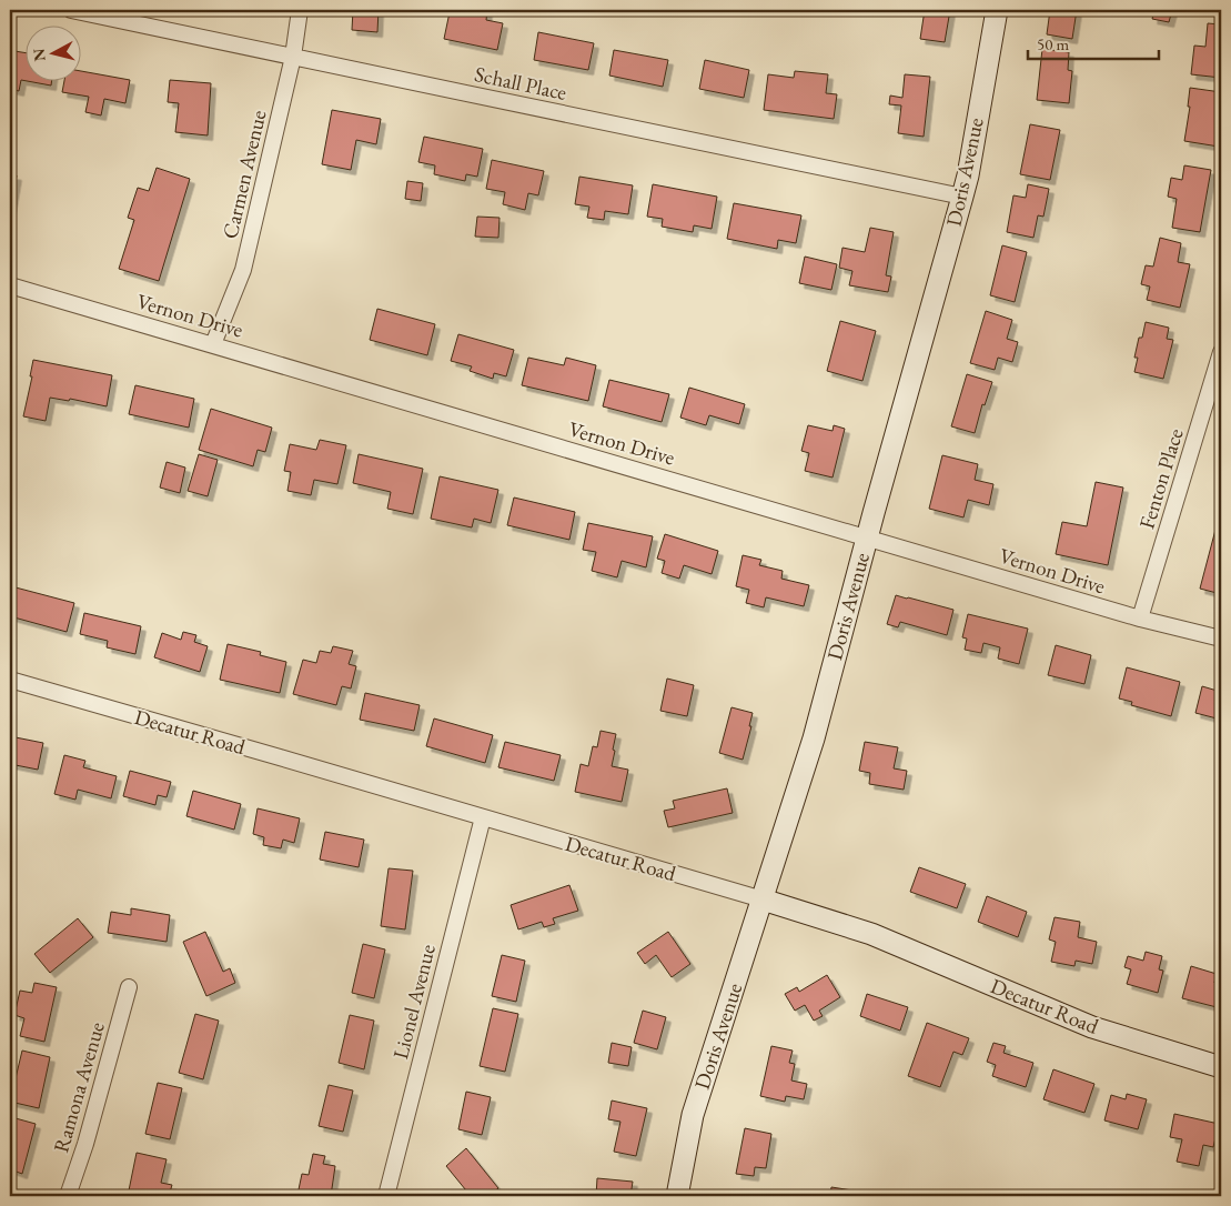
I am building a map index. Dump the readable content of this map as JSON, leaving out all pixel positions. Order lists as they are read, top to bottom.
{
  "streets": {
    "street": [
      "Schall Place",
      "Doris Avenue",
      "Carmen Avenue",
      "Vernon Drive",
      "Fenton Place",
      "Decatur Road",
      "Lionel Avenue",
      "Ramona Avenue"
    ]
  },
  "crossings": [
    ["Schall Place", "Doris Avenue"],
    ["Schall Place", "Carmen Avenue"],
    ["Doris Avenue", "Vernon Drive"],
    ["Doris Avenue", "Decatur Road"],
    ["Carmen Avenue", "Vernon Drive"],
    ["Vernon Drive", "Fenton Place"],
    ["Decatur Road", "Lionel Avenue"]
  ],
  "scale_bar": "50 m",
  "north": "left"
}
